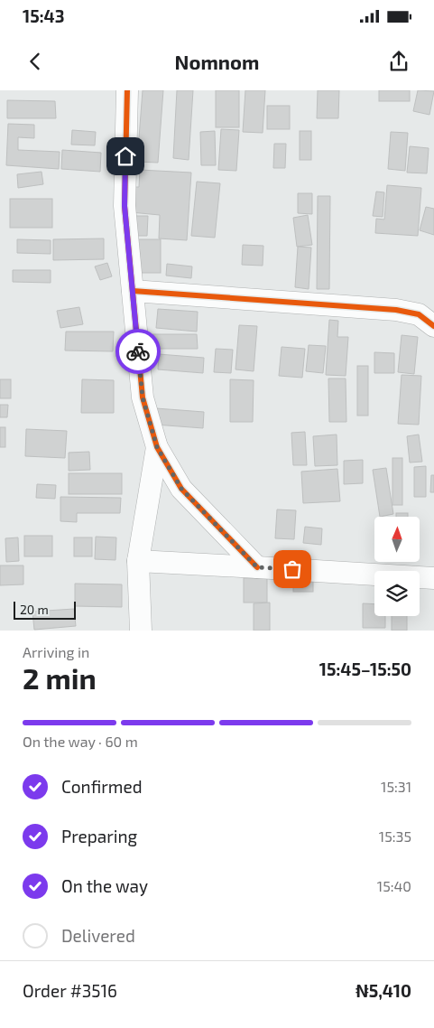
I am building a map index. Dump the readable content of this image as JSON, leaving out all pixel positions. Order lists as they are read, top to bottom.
{
  "scale_bar": "20 m",
  "north": "top",
  "page": {
    "status": "15:43",
    "header": "Nomnom",
    "scale": "20 m",
    "heading": ["2 min", "Arriving in", "15:45–15:50"],
    "panel": ["Order #3516", "₦5,410"],
    "bar": "On the way · 60 m",
    "list": [
      ["Confirmed", "15:31"],
      ["Preparing", "15:35"],
      ["On the way", "15:40"],
      "Delivered"
    ]
  }
}
